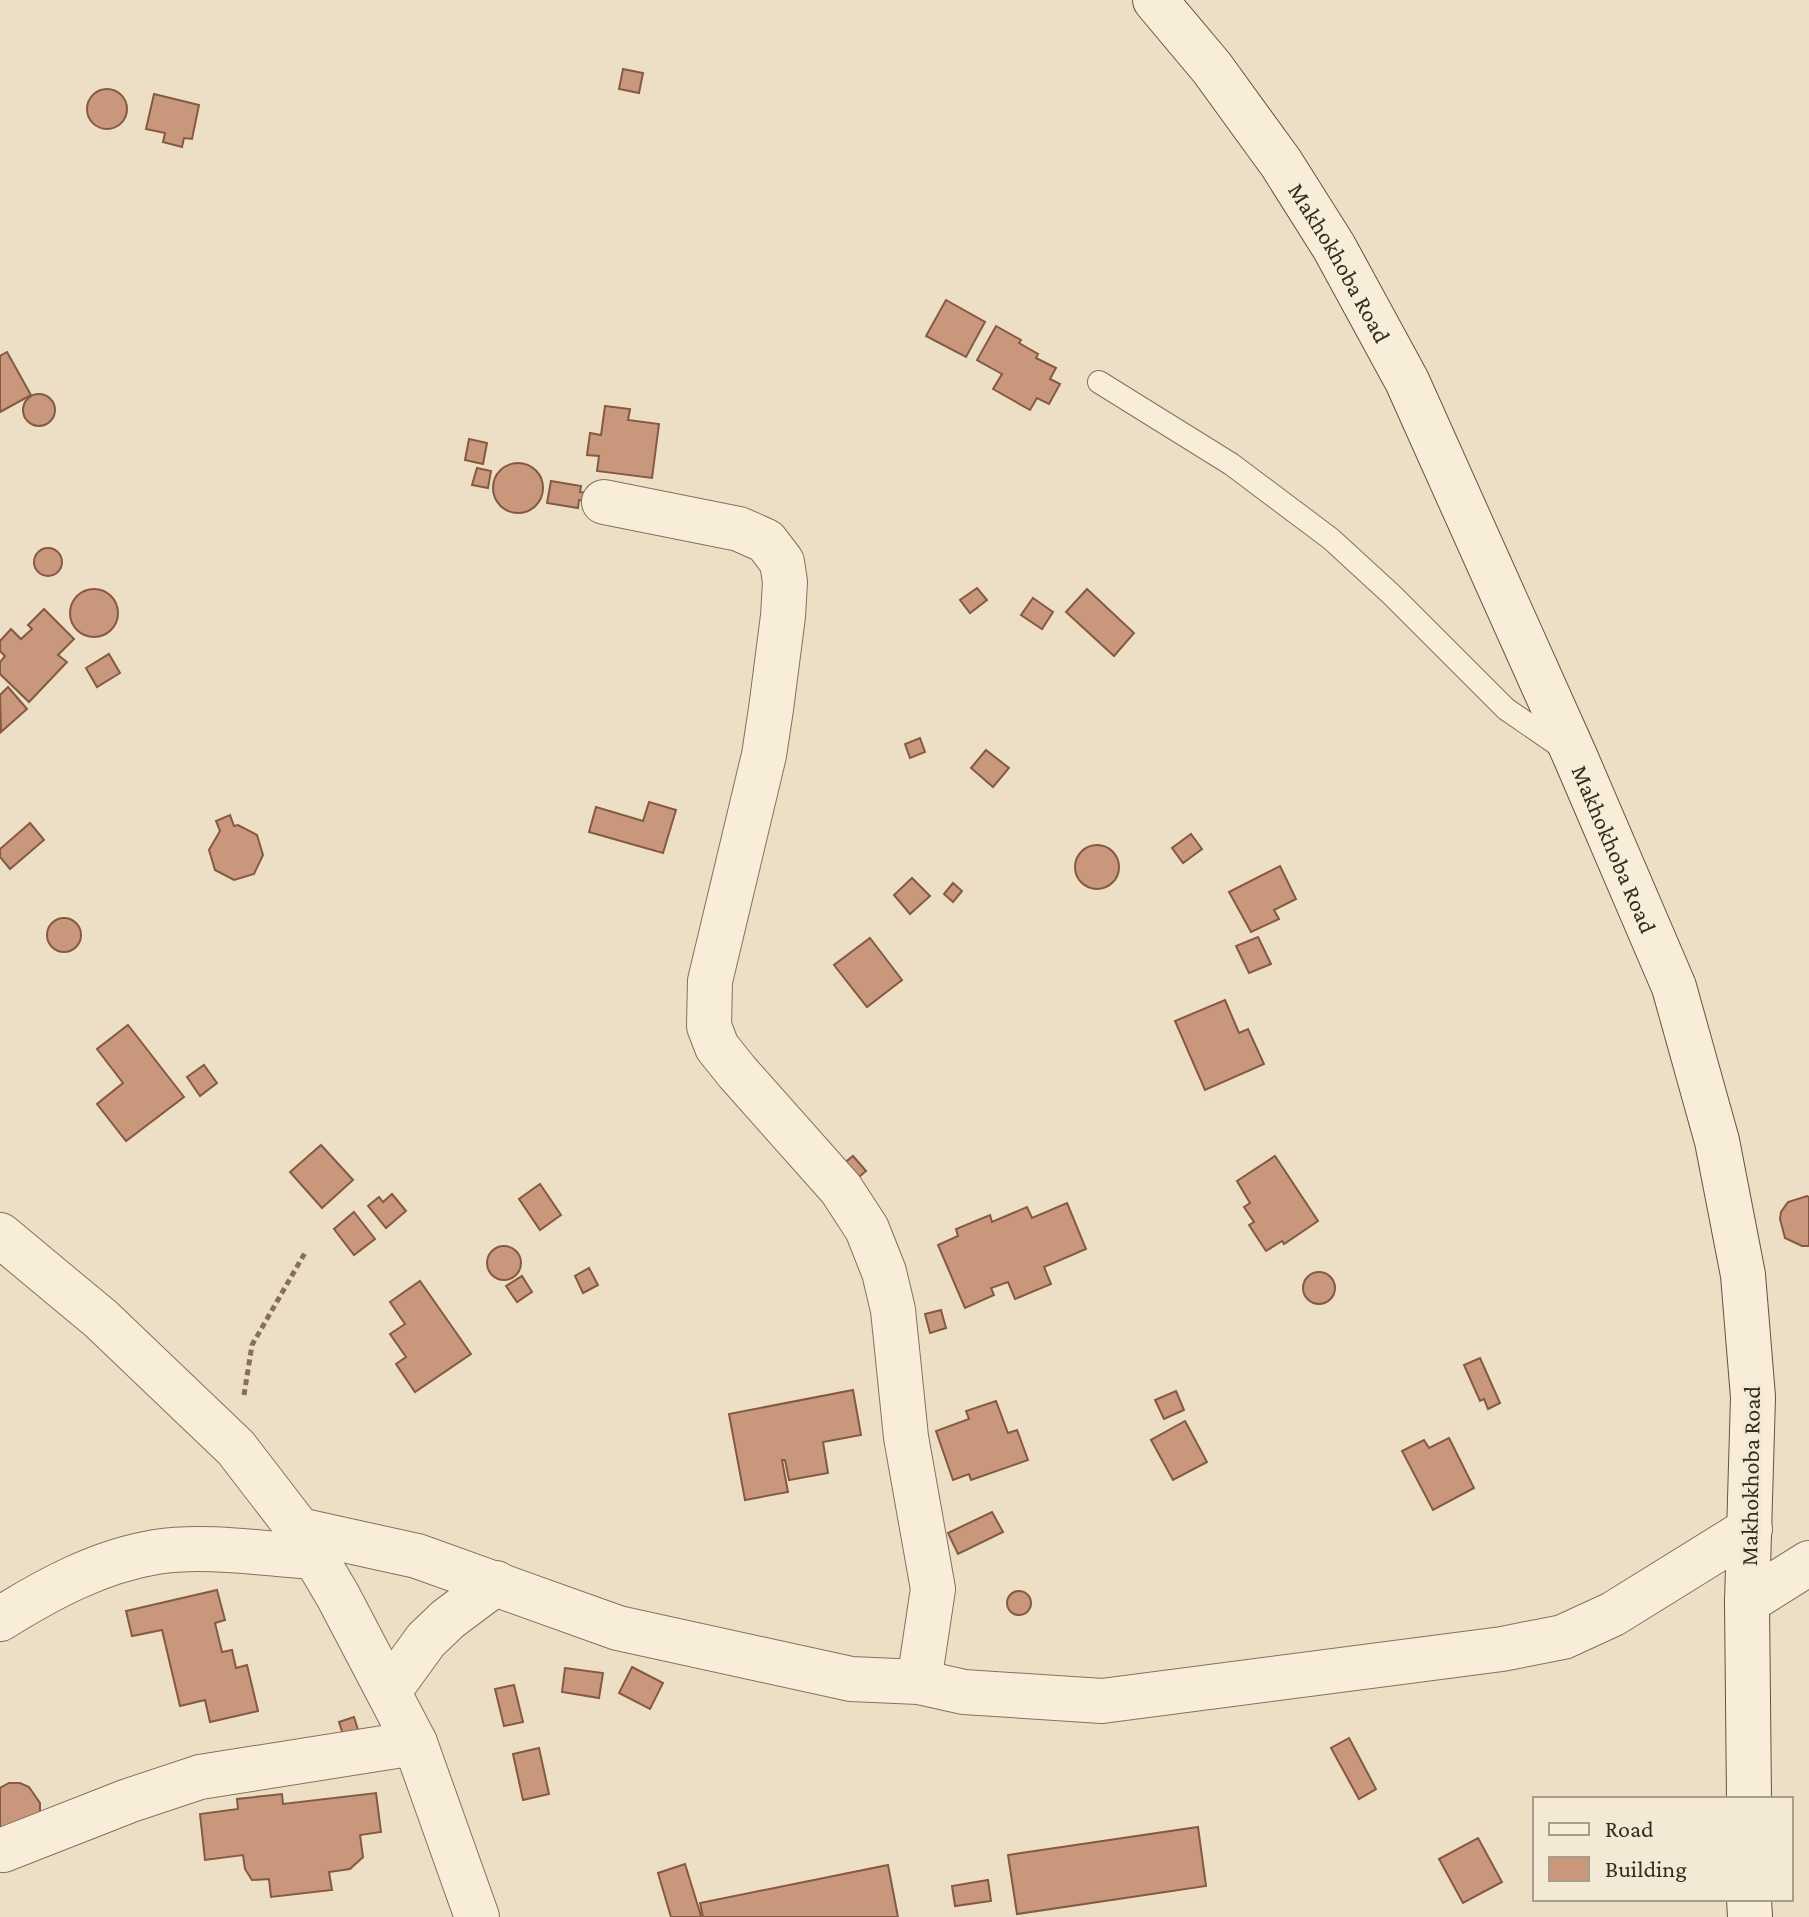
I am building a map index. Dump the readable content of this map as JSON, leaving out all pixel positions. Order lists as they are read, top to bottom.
{
  "streets": {
    "street": ["Makhokhoba Road"]
  },
  "legend": ["Road", "Building"]
}
